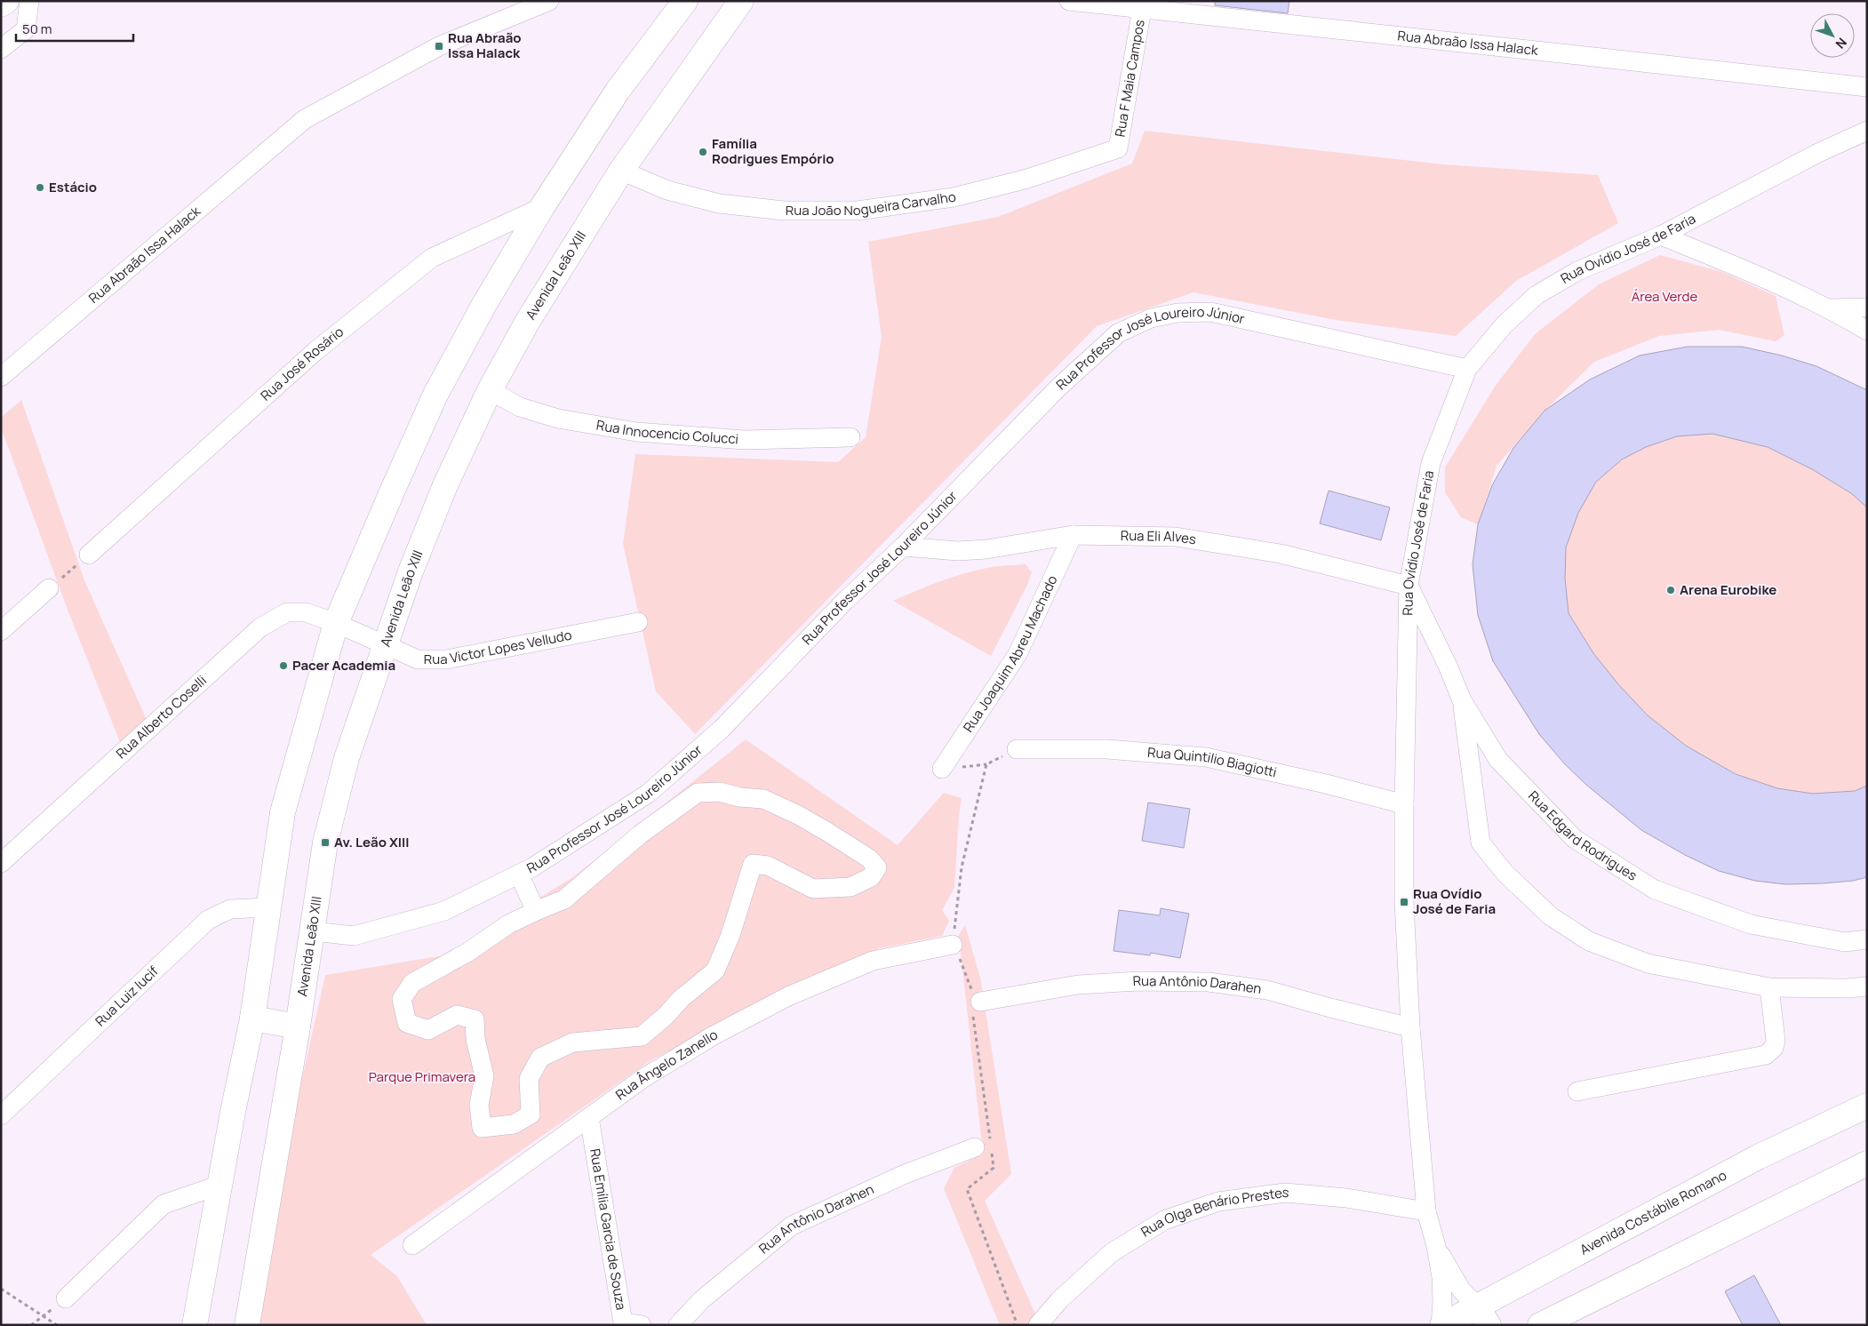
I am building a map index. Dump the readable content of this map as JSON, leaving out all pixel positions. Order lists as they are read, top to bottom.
{
  "streets": {
    "main road": ["Avenida Leão XIII", "Avenida Costábile Romano"],
    "street": [
      "Rua Abraão Issa Halack",
      "Rua F Maia Campos",
      "Rua João Nogueira Carvalho",
      "Rua Ovídio José de Faria",
      "Rua Professor José Loureiro Júnior",
      "Rua José Rosário",
      "Rua Innocencio Colucci",
      "Rua Eli Alves",
      "Rua Victor Lopes Velludo",
      "Rua Joaquim Abreu Machado",
      "Rua Alberto Coselli",
      "Rua Quintilio Biagiotti",
      "Rua Edgard Rodrigues",
      "Rua Antônio Darahen",
      "Rua Luiz Iucif",
      "Rua Ângelo Zanello",
      "Rua Olga Benário Prestes",
      "Rua Emília Garcia de Souza"
    ]
  },
  "crossings": [
    ["Rua Abraão Issa Halack", "Rua F Maia Campos"],
    ["Rua F Maia Campos", "Rua João Nogueira Carvalho"],
    ["Rua João Nogueira Carvalho", "Avenida Leão XIII"],
    ["Rua Ovídio José de Faria", "Rua Professor José Loureiro Júnior"],
    ["Rua Ovídio José de Faria", "Rua Eli Alves"],
    ["Rua Ovídio José de Faria", "Rua Quintilio Biagiotti"],
    ["Rua Ovídio José de Faria", "Rua Edgard Rodrigues"],
    ["Rua Ovídio José de Faria", "Rua Antônio Darahen"],
    ["Rua Ovídio José de Faria", "Avenida Costábile Romano"],
    ["Rua Ovídio José de Faria", "Rua Olga Benário Prestes"],
    ["Avenida Leão XIII", "Rua Professor José Loureiro Júnior"],
    ["Avenida Leão XIII", "Rua Innocencio Colucci"],
    ["Avenida Leão XIII", "Rua Victor Lopes Velludo"],
    ["Rua Professor José Loureiro Júnior", "Rua Eli Alves"],
    ["Rua Eli Alves", "Rua Joaquim Abreu Machado"],
    ["Rua Eli Alves", "Rua Edgard Rodrigues"],
    ["Rua Victor Lopes Velludo", "Rua Alberto Coselli"],
    ["Rua Ângelo Zanello", "Rua Emília Garcia de Souza"]
  ],
  "parks": ["Área Verde", "Parque Primavera"],
  "places": {
    "transit": ["Rua Abraão Issa Halack", "Av. Leão XIII", "Rua Ovídio José de Faria"],
    "other": [
      "Família Rodrigues Empório",
      "Estácio",
      "Arena Eurobike",
      "Pacer Academia"
    ]
  },
  "scale_bar": "50 m",
  "north": "bottom right"
}
